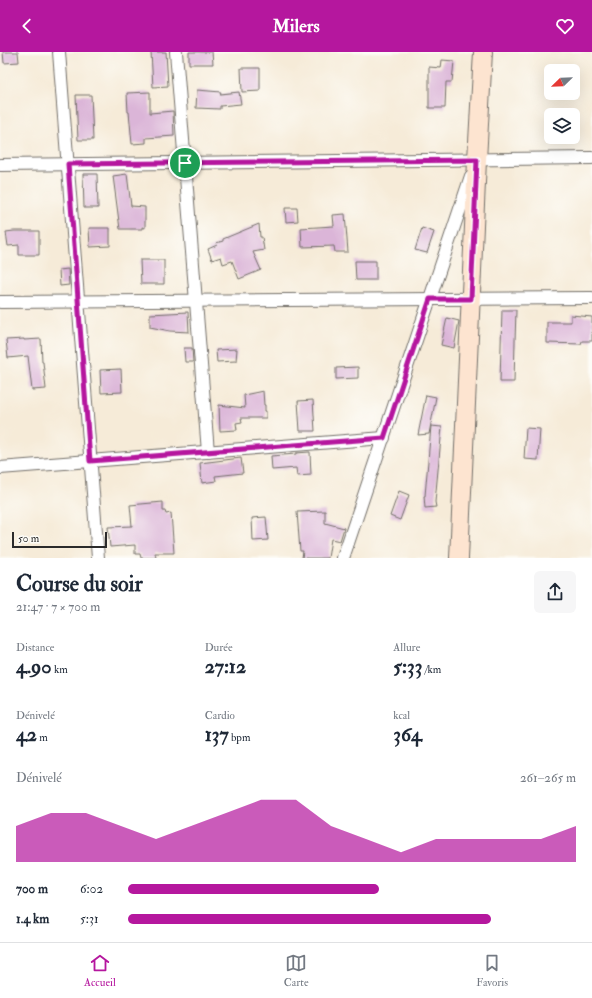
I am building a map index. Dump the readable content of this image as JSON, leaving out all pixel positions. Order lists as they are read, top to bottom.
{
  "scale_bar": "50 m",
  "north": "bottom left",
  "page": {
    "header": "Milers",
    "scale": "50 m",
    "heading": ["Course du soir", "21:47 · 7 × 700 m"],
    "stats": [
      ["Distance", "4.90 km"],
      ["Durée", "27:12"],
      ["Allure", "5:33 /km"],
      ["Dénivelé", "42 m"],
      ["Cardio", "137 bpm"],
      ["kcal", "364"]
    ],
    "chart": ["Dénivelé", "261–265 m"],
    "list": [
      {
        "name": "700 m",
        "note": "6:02"
      },
      {
        "name": "1.4 km",
        "note": "5:31"
      }
    ],
    "tabs": ["Accueil", "Carte", "Favoris"]
  }
}
